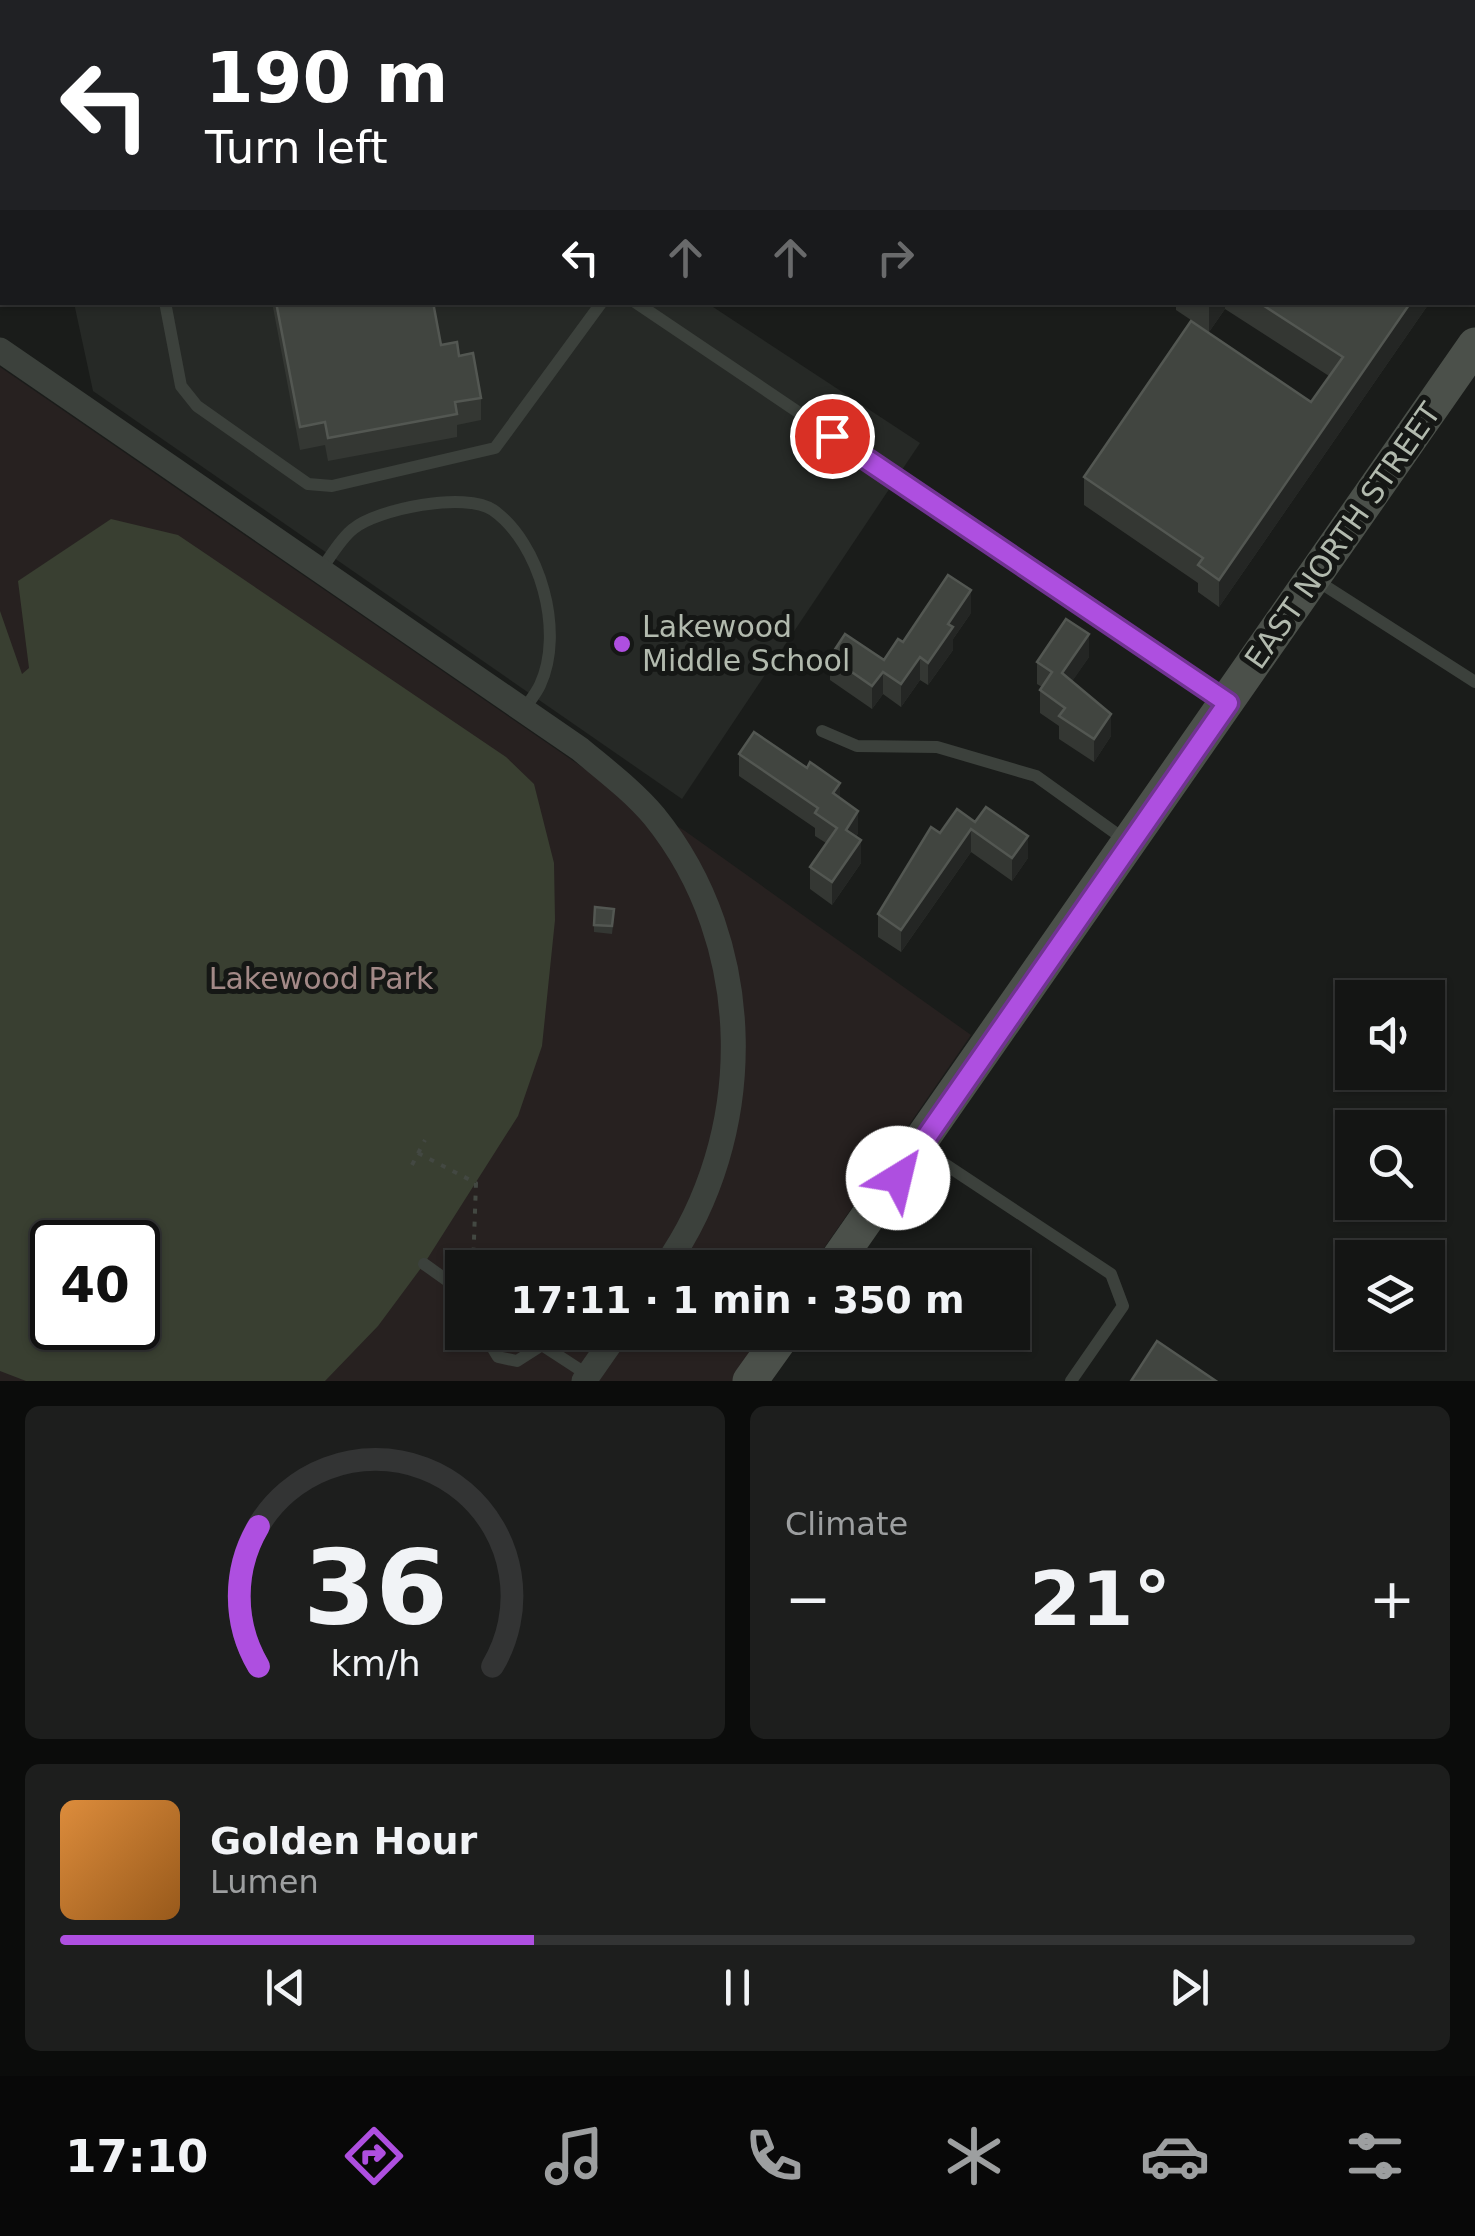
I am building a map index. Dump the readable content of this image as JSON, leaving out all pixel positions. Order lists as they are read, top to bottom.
{
  "streets": {
    "street": ["EAST NORTH STREET"]
  },
  "parks": ["Lakewood Park"],
  "places": ["Lakewood Middle School"],
  "page": {
    "turn": ["190 m", "Turn left"],
    "limit": "40",
    "trip": "17:11 · 1 min · 350 m",
    "tile": "Climate",
    "heat": ["−", "21°", "+"],
    "song": ["Golden Hour", "Lumen"],
    "tabs": "17:10",
    "gauge": ["36", "km/h"]
  }
}
